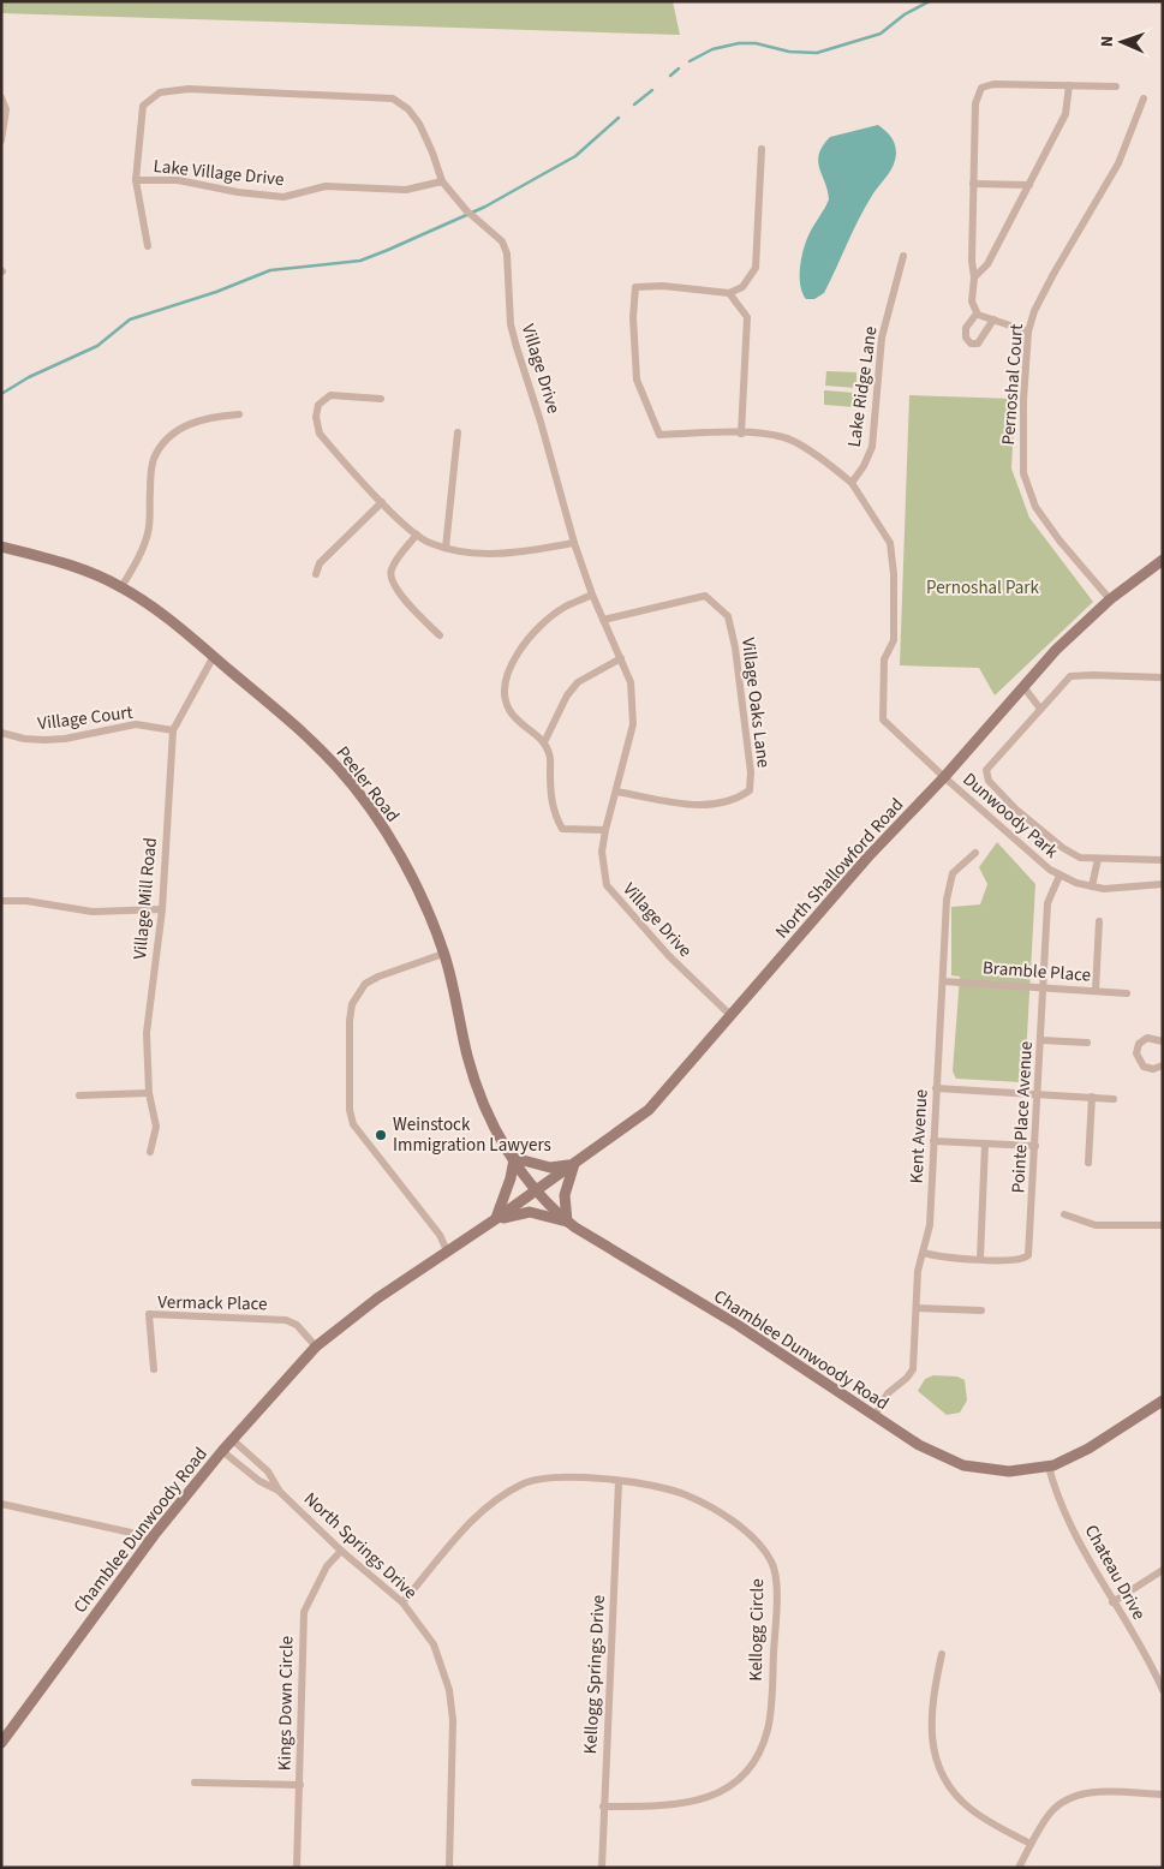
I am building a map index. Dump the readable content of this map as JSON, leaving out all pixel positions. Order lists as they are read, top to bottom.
{
  "streets": {
    "street": [
      "Lake Village Drive",
      "Village Drive",
      "Pernoshal Court",
      "Lake Ridge Lane",
      "Village Oaks Lane",
      "Village Court",
      "Peeler Road",
      "Dunwoody Park",
      "North Shallowford Road",
      "Village Mill Road",
      "Bramble Place",
      "Pointe Place Avenue",
      "Kent Avenue",
      "Vermack Place",
      "Chamblee Dunwoody Road",
      "North Springs Drive",
      "Chateau Drive",
      "Kellogg Circle",
      "Kellogg Springs Drive",
      "Kings Down Circle"
    ]
  },
  "crossings": [
    ["Lake Village Drive", "Village Drive"],
    ["Village Drive", "Village Oaks Lane"],
    ["Village Drive", "North Shallowford Road"],
    ["Pernoshal Court", "North Shallowford Road"],
    ["Lake Ridge Lane", "Dunwoody Park"],
    ["Lake Ridge Lane", "North Shallowford Road"],
    ["Village Court", "Village Mill Road"],
    ["Peeler Road", "North Shallowford Road"],
    ["Peeler Road", "Village Mill Road"],
    ["Peeler Road", "Chamblee Dunwoody Road"],
    ["Dunwoody Park", "North Shallowford Road"],
    ["Dunwoody Park", "Pointe Place Avenue"],
    ["North Shallowford Road", "Chamblee Dunwoody Road"],
    ["Bramble Place", "Pointe Place Avenue"],
    ["Bramble Place", "Kent Avenue"],
    ["Pointe Place Avenue", "Kent Avenue"],
    ["Kent Avenue", "Chamblee Dunwoody Road"],
    ["Vermack Place", "Chamblee Dunwoody Road"],
    ["Chamblee Dunwoody Road", "North Springs Drive"],
    ["Chamblee Dunwoody Road", "Chateau Drive"],
    ["North Springs Drive", "Kellogg Circle"],
    ["North Springs Drive", "Kings Down Circle"],
    ["Kellogg Circle", "Kellogg Springs Drive"]
  ],
  "parks": ["Pernoshal Park"],
  "places": ["Weinstock Immigration Lawyers"],
  "north": "left"
}
